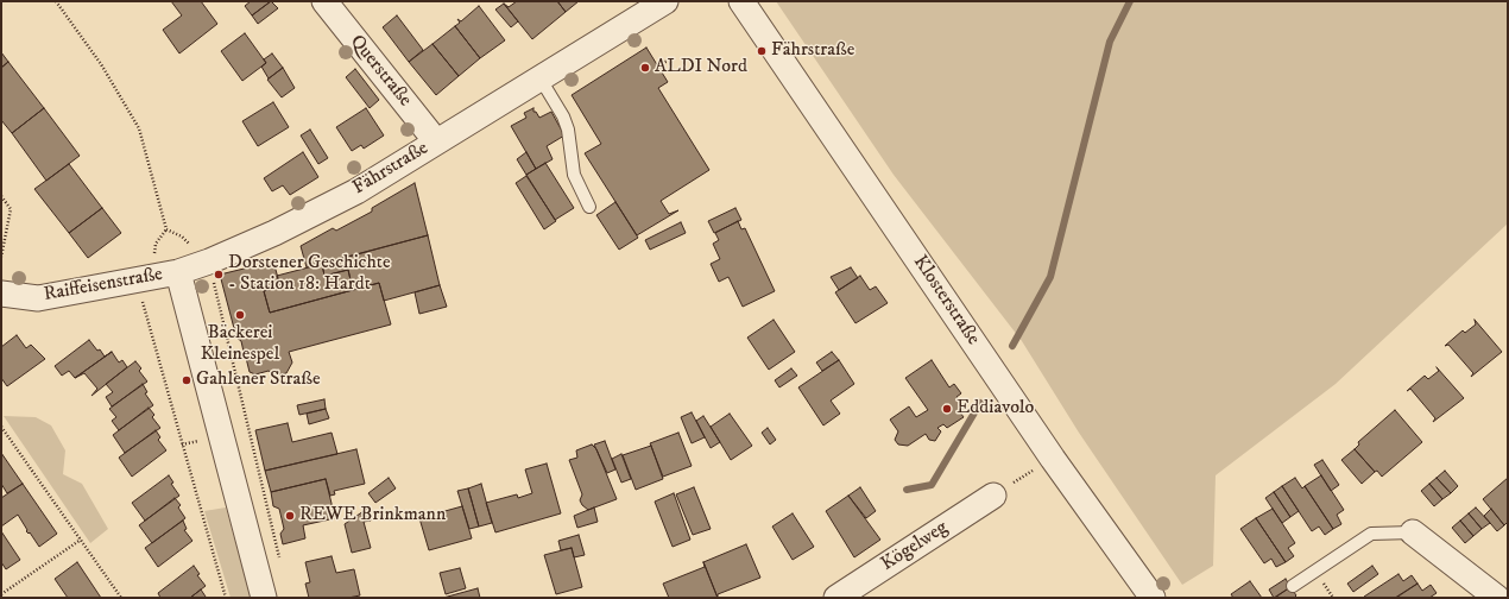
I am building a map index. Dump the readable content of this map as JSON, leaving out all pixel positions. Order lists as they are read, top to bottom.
{
  "streets": {
    "street": [
      "Querstraße",
      "Fährstraße",
      "Raiffeisenstraße",
      "Klosterstraße",
      "Kögelweg"
    ]
  },
  "crossings": [
    ["Querstraße", "Fährstraße"],
    ["Fährstraße", "Raiffeisenstraße"]
  ],
  "places": [
    "Fährstraße",
    "ALDI Nord",
    "Dorstener Geschichte - Station 18: Hardt",
    "Bäckerei Kleinespel",
    "Gahlener Straße",
    "Eddiavolo",
    "REWE Brinkmann"
  ]
}
